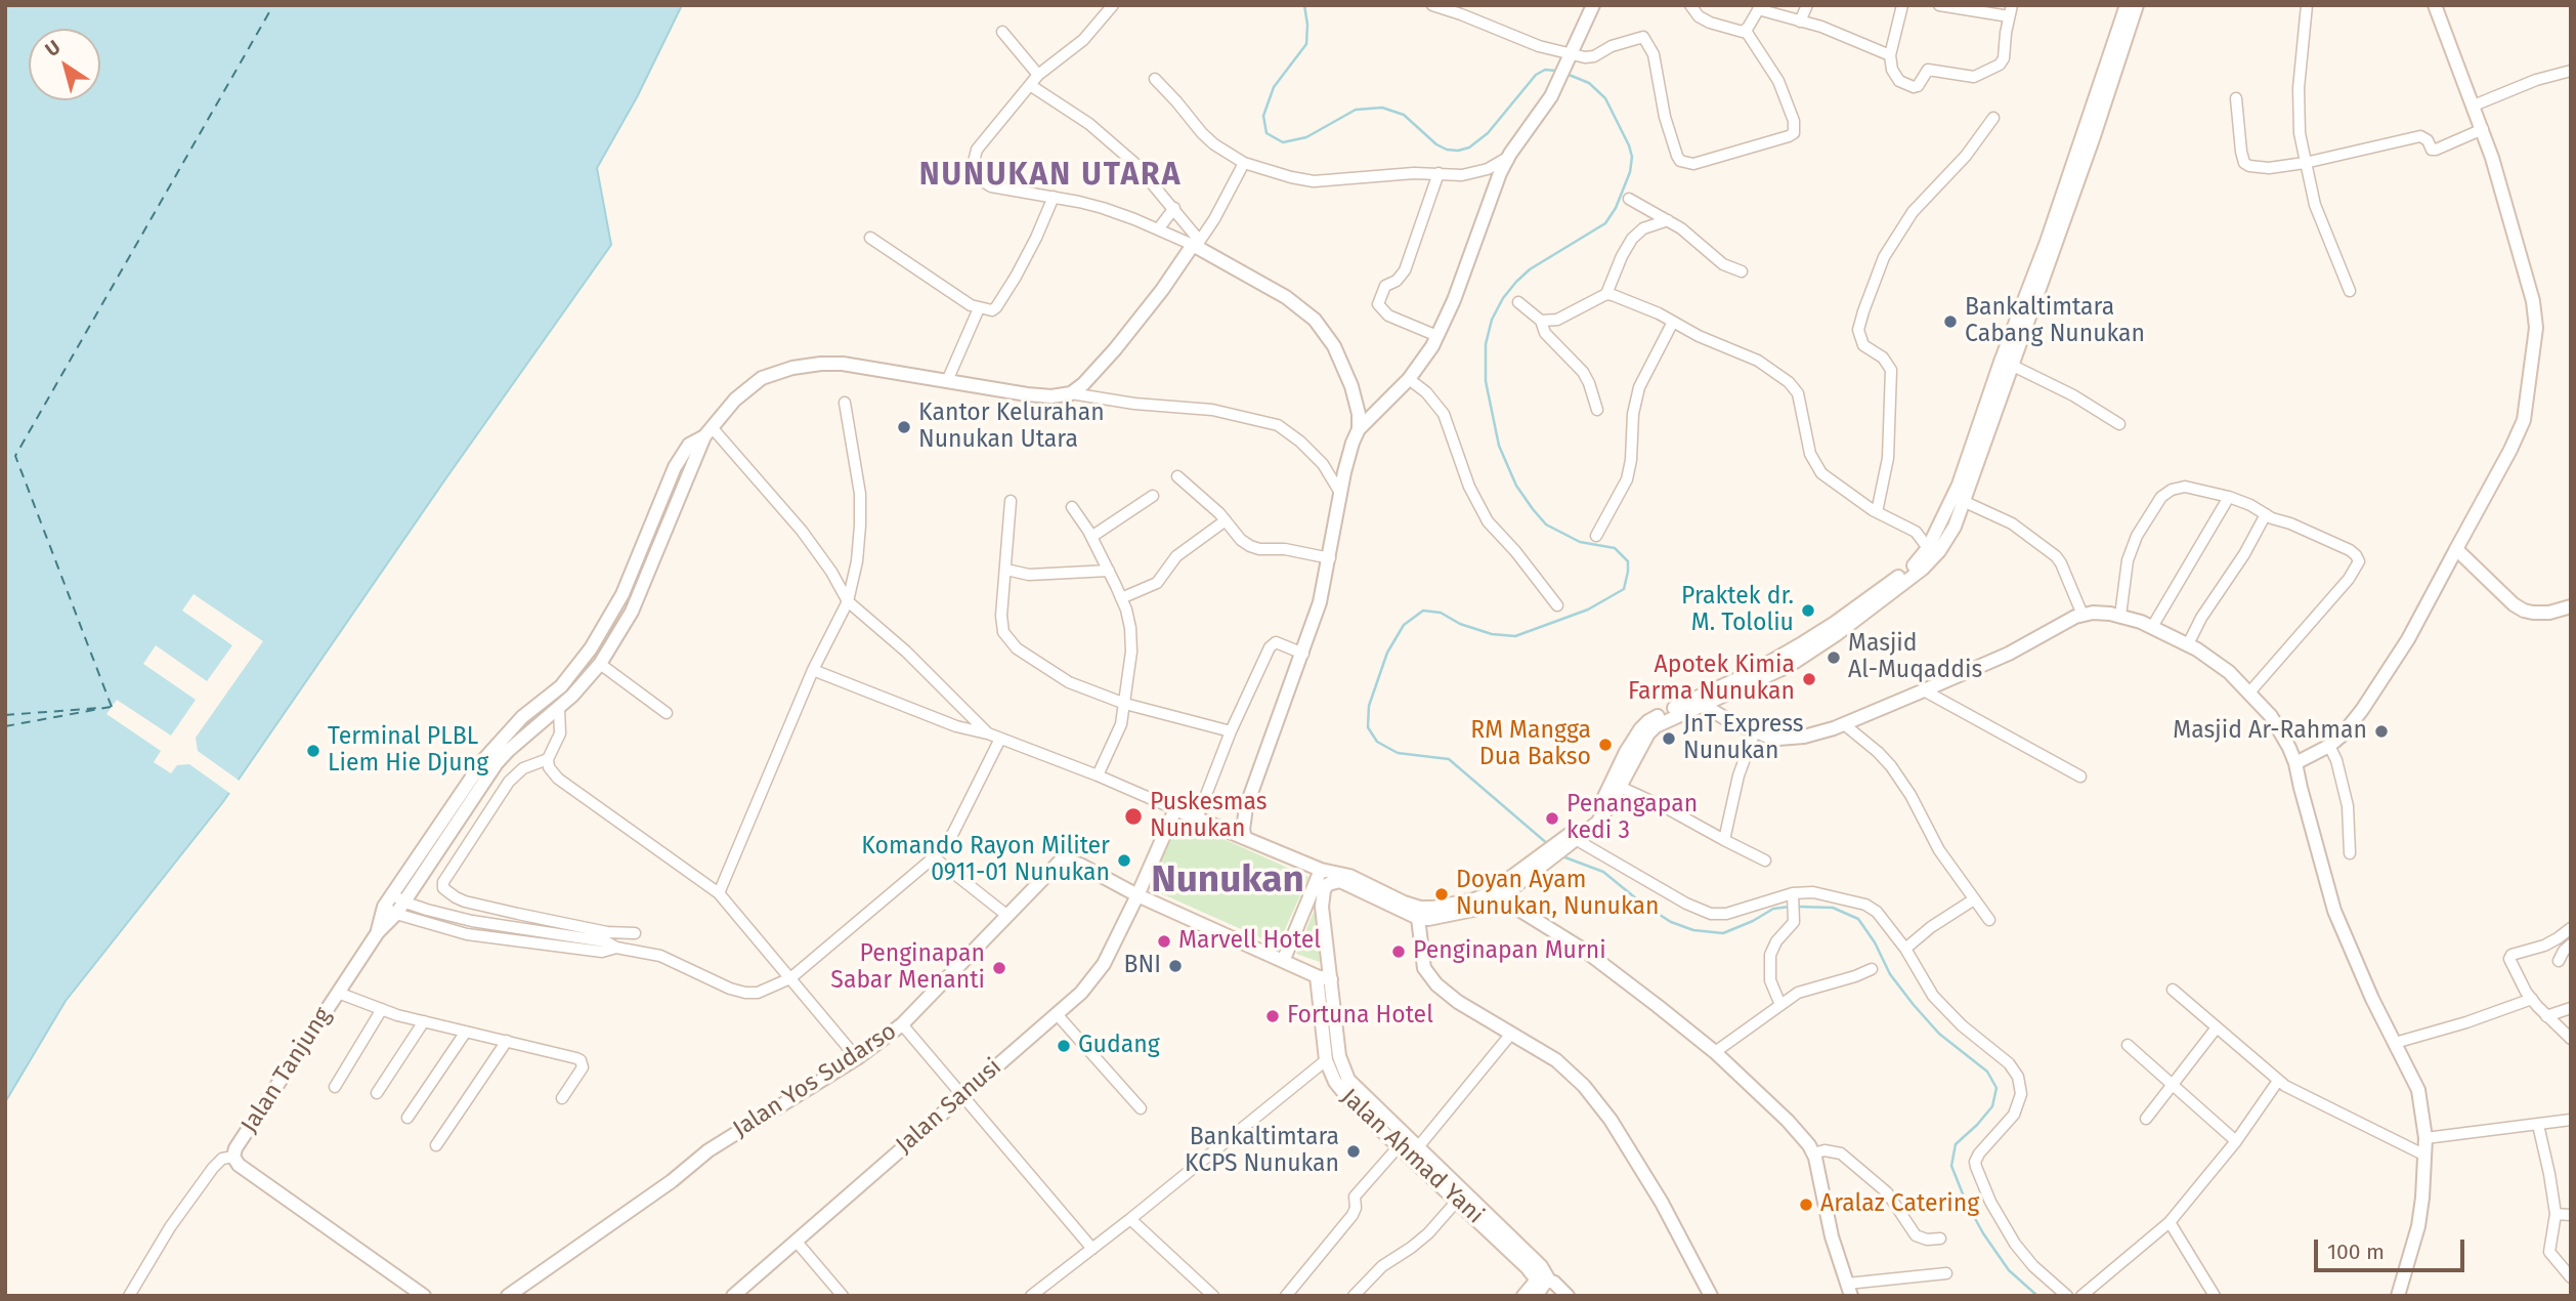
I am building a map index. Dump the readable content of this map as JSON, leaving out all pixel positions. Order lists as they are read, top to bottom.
{
  "streets": {
    "street": [
      "Jalan Tanjung",
      "Jalan Yos Sudarso",
      "Jalan Sanusi",
      "Jalan Ahmad Yani"
    ]
  },
  "crossings": [
    ["Jalan Yos Sudarso", "Jalan Sanusi"]
  ],
  "districts": ["NUNUKAN UTARA", "Nunukan"],
  "places": [
    "Bankaltimtara Cabang Nunukan",
    "Kantor Kelurahan Nunukan Utara",
    "Praktek dr. M. Tololiu",
    "Masjid Al-Muqaddis",
    "Apotek Kimia Farma Nunukan",
    "Masjid Ar-Rahman",
    "JnT Express Nunukan",
    "RM Mangga Dua Bakso",
    "Terminal PLBL Liem Hie Djung",
    "Puskesmas Nunukan",
    "Penangapan kedi 3",
    "Komando Rayon Militer 0911-01 Nunukan",
    "Doyan Ayam Nunukan, Nunukan",
    "Marvell Hotel",
    "Penginapan Murni",
    "BNI",
    "Penginapan Sabar Menanti",
    "Fortuna Hotel",
    "Gudang",
    "Bankaltimtara KCPS Nunukan",
    "Aralaz Catering"
  ],
  "scale_bar": "100 m",
  "north": "top left"
}
